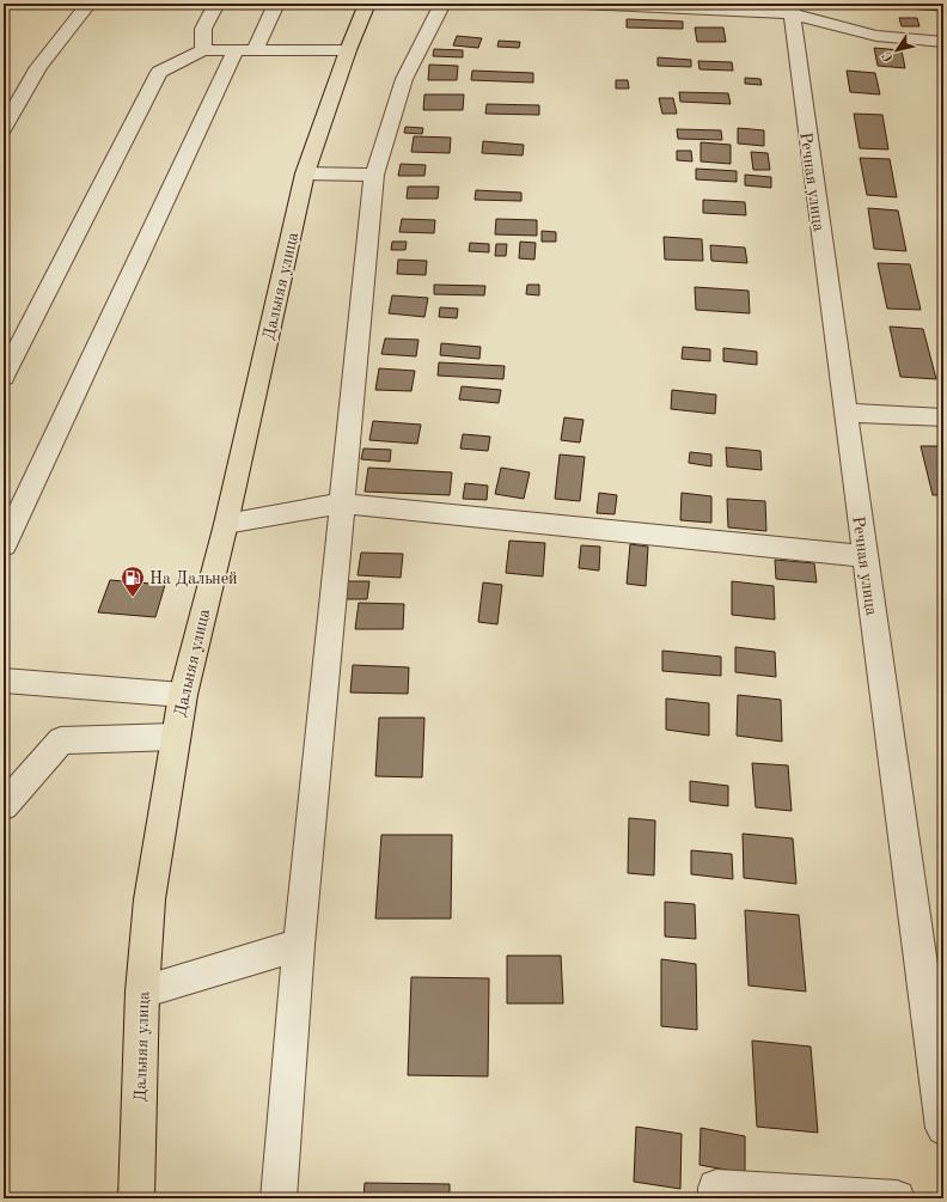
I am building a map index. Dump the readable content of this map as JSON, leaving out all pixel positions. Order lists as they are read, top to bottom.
{
  "streets": {
    "main road": ["Дальняя улица"],
    "street": ["Речная улица"]
  },
  "places": {
    "fuel station": ["На Дальней"]
  },
  "north": "bottom left"
}
